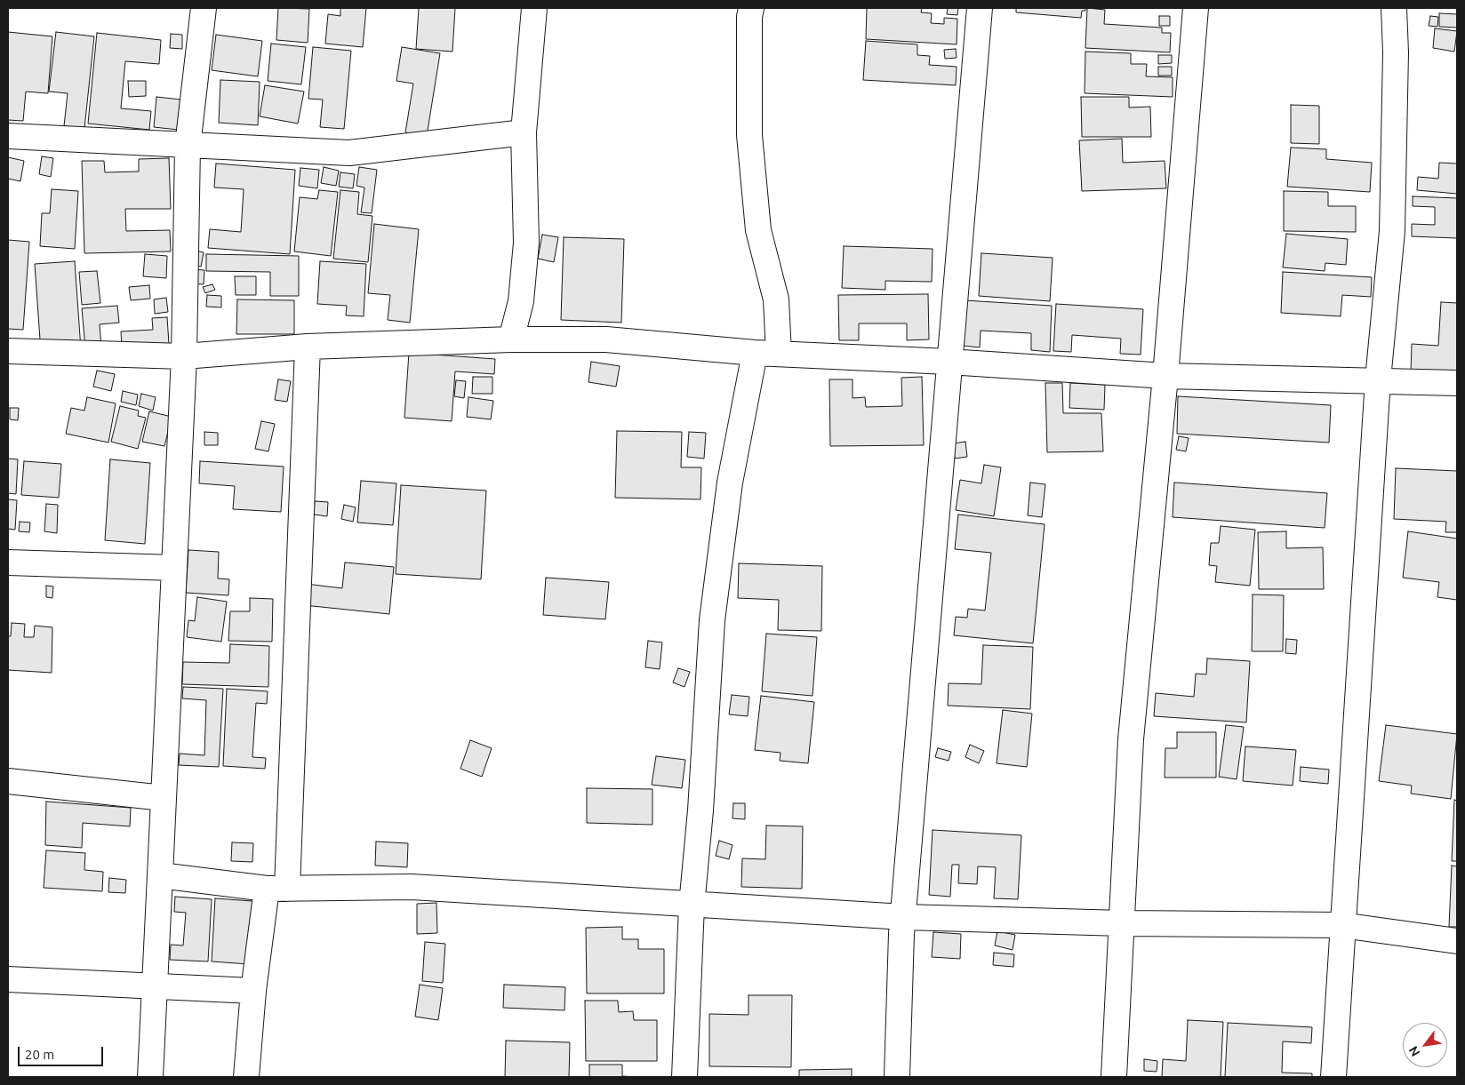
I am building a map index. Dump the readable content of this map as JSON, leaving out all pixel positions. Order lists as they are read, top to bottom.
{
  "scale_bar": "20 m",
  "north": "bottom left"
}
